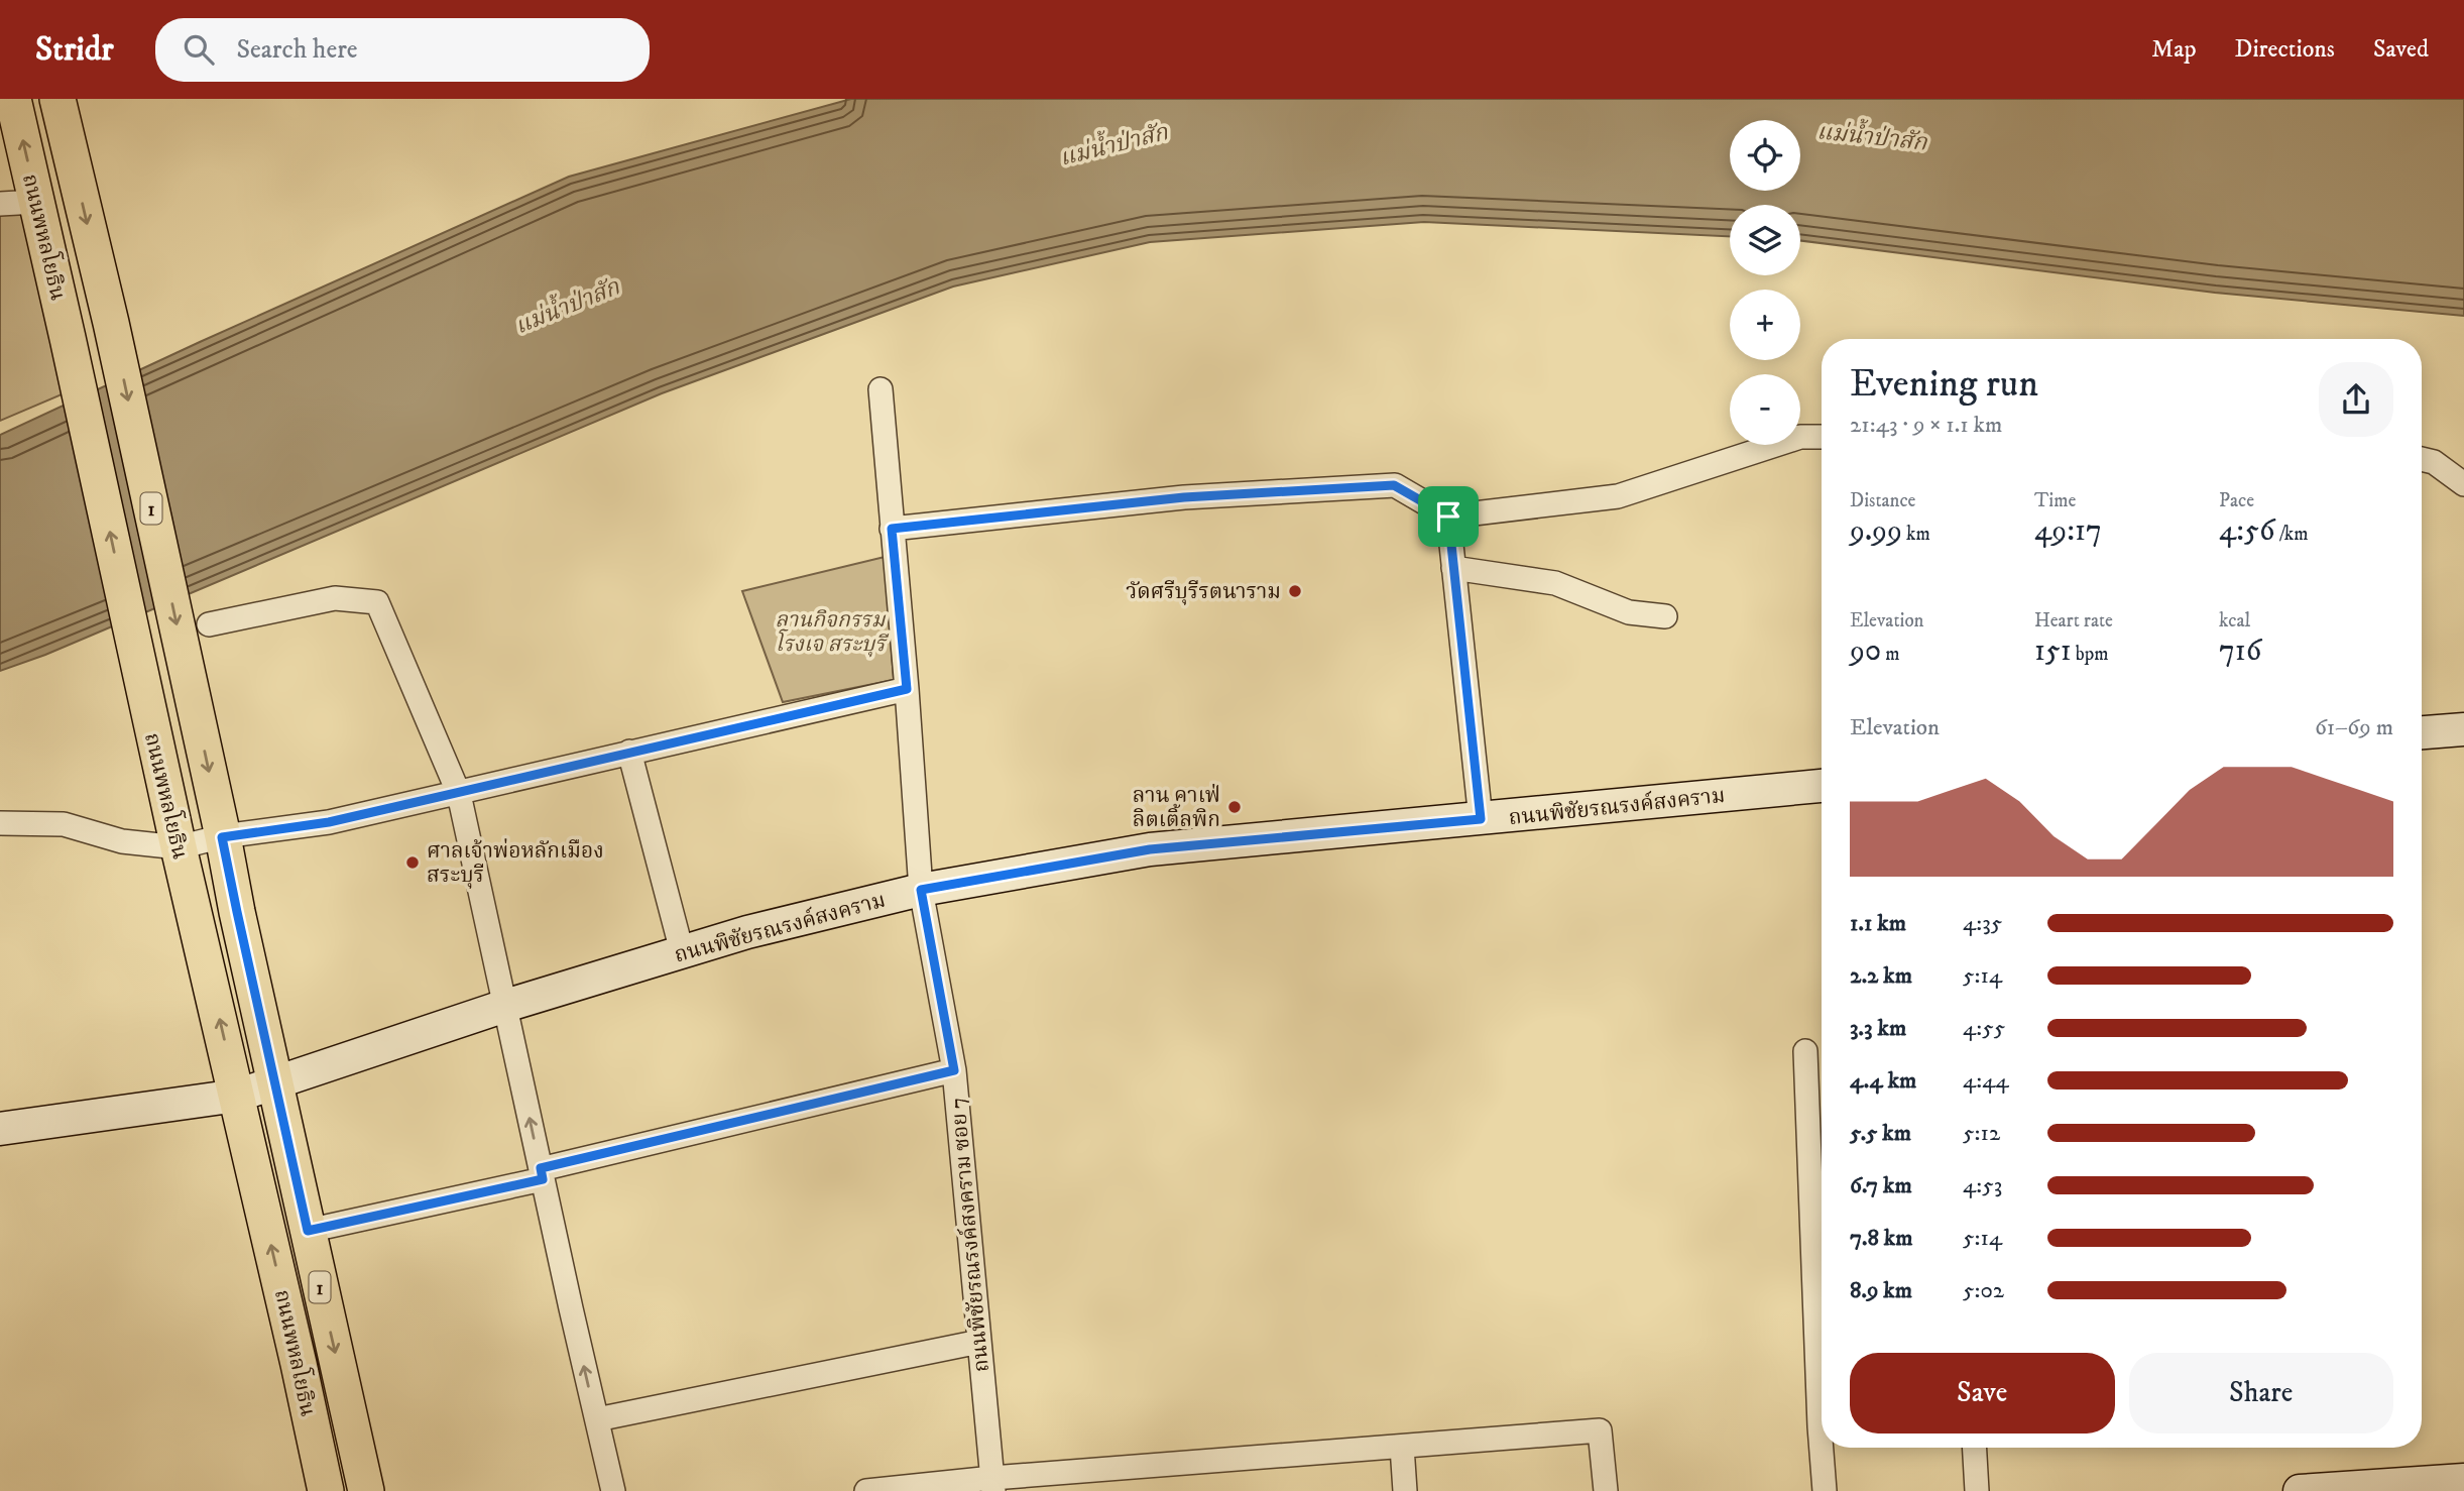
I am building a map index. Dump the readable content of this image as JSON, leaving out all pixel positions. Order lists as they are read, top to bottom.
{
  "streets": {
    "main road": ["ถนนพหลโยธิน", "1"],
    "street": ["ถนนพิชัยรณรงค์สงคราม", "ถนนพิชัยรณรงค์สงคราม ซอย 7"]
  },
  "crossings": [
    ["ถนนพหลโยธิน", "ถนนพิชัยรณรงค์สงคราม"],
    ["ถนนพิชัยรณรงค์สงคราม", "ถนนพิชัยรณรงค์สงคราม ซอย 7"]
  ],
  "water": ["แม่น้ำป่าสัก"],
  "parks": ["ลานกิจกรรม โรงเจ สระบุรี"],
  "places": ["วัดศรีบุรีรตนาราม", "ลาน คาเฟ่ ลิตเติ้ลพิก", "ศาลเจ้าพ่อหลักเมือง สระบุรี"],
  "page": {
    "header": "Stridr",
    "search": "Search here",
    "nav": ["Map", "Directions", "Saved"],
    "map_buttons": ["+", "−"],
    "heading": ["Evening run", "21:43 · 9 × 1.1 km"],
    "stats": [
      ["Distance", "9.99 km"],
      ["Time", "49:17"],
      ["Pace", "4:56 /km"],
      ["Elevation", "90 m"],
      ["Heart rate", "151 bpm"],
      ["kcal", "716"]
    ],
    "chart": ["Elevation", "61–69 m"],
    "list": [
      {
        "name": "1.1 km",
        "note": "4:35"
      },
      {
        "name": "2.2 km",
        "note": "5:14"
      },
      {
        "name": "3.3 km",
        "note": "4:55"
      },
      {
        "name": "4.4 km",
        "note": "4:44"
      },
      {
        "name": "5.5 km",
        "note": "5:12"
      },
      {
        "name": "6.7 km",
        "note": "4:53"
      },
      {
        "name": "7.8 km",
        "note": "5:14"
      },
      {
        "name": "8.9 km",
        "note": "5:02"
      }
    ],
    "buttons": ["Save", "Share"]
  }
}
